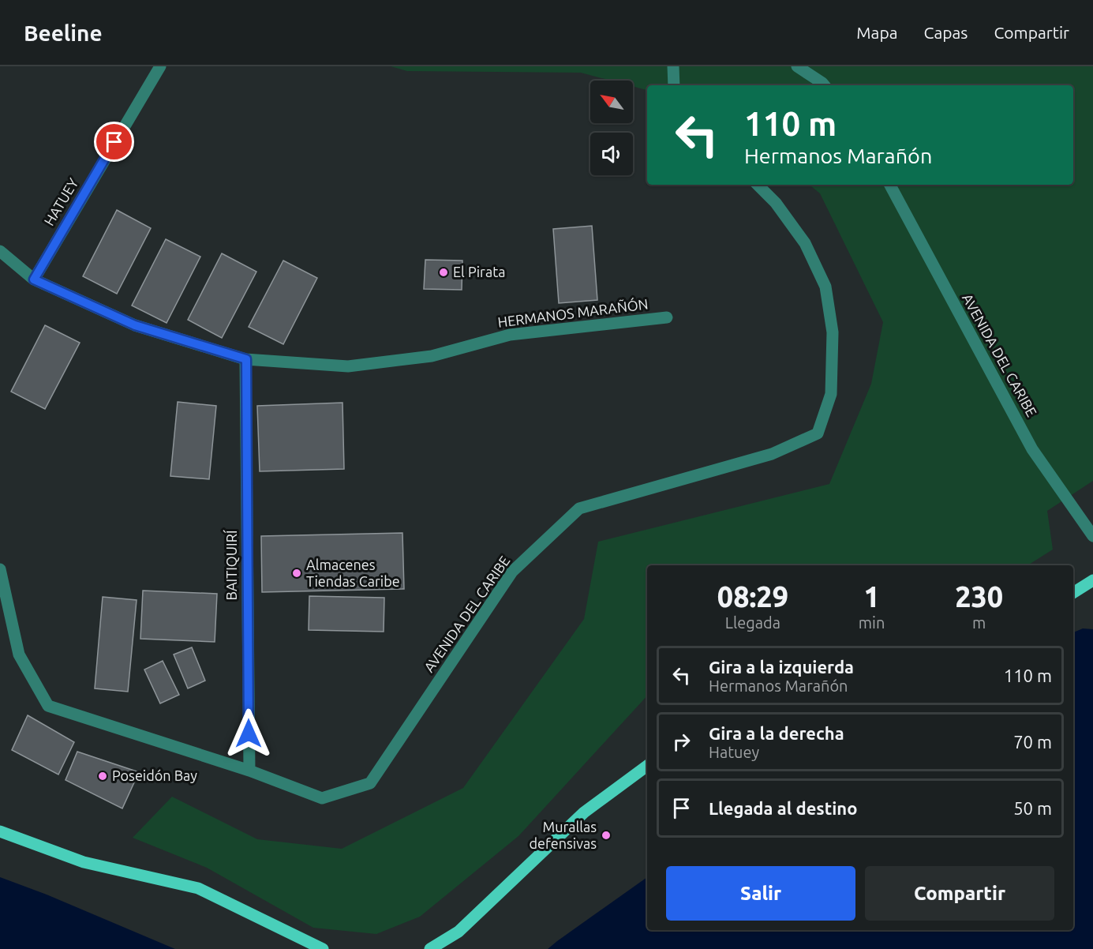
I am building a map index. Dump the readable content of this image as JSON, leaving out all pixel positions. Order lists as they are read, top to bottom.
{
  "streets": {
    "street": [
      "HATUEY",
      "HERMANOS MARAÑÓN",
      "AVENIDA DEL CARIBE",
      "BAITIQUIRÍ"
    ]
  },
  "crossings": [
    ["HATUEY", "HERMANOS MARAÑÓN"],
    ["HERMANOS MARAÑÓN", "BAITIQUIRÍ"],
    ["AVENIDA DEL CARIBE", "BAITIQUIRÍ"]
  ],
  "places": [
    "El Pirata",
    "Almacenes Tiendas Caribe",
    "Poseidón Bay",
    "Murallas defensivas"
  ],
  "north": "top left",
  "page": {
    "header": "Beeline",
    "nav": ["Mapa", "Capas", "Compartir"],
    "turn": ["110 m", "Hermanos Marañón"],
    "eta": [
      "08:29",
      "Llegada",
      "1",
      "min",
      "230",
      "m"
    ],
    "list": [
      {
        "name": "Gira a la izquierda",
        "note": "Hermanos Marañón",
        "value": "110 m"
      },
      {
        "name": "Gira a la derecha",
        "note": "Hatuey",
        "value": "70 m"
      },
      {
        "name": "Llegada al destino",
        "value": "50 m"
      }
    ],
    "buttons": ["Salir", "Compartir"]
  }
}
